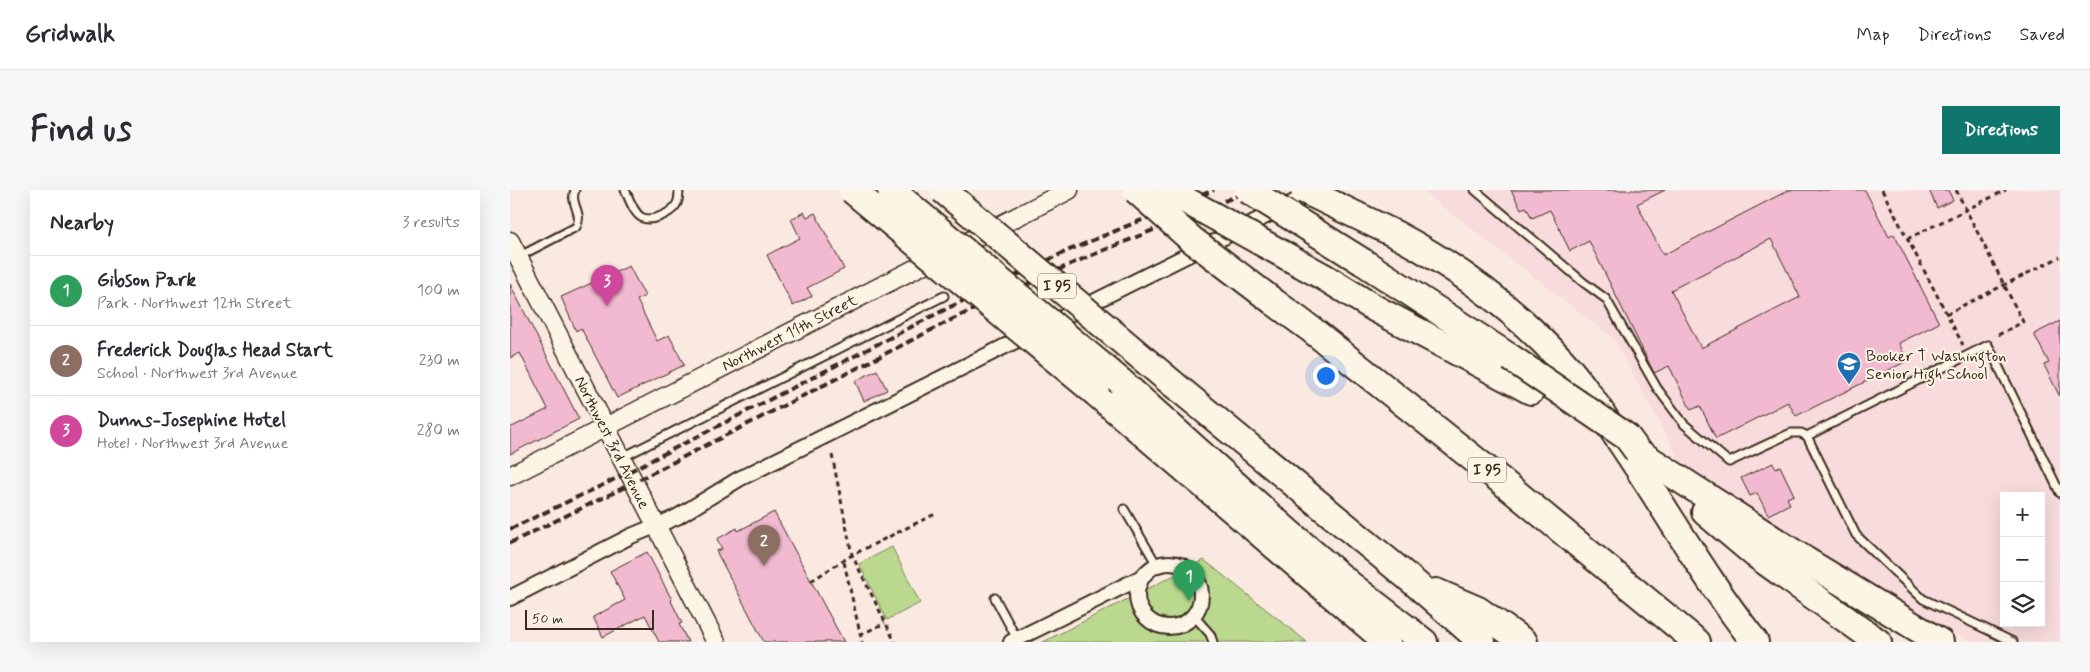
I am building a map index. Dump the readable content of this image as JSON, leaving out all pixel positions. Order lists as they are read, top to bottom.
{
  "streets": {
    "highway": ["I 95"],
    "street": ["Northwest 11th Street", "Northwest 3rd Avenue"]
  },
  "crossings": [
    ["Northwest 11th Street", "Northwest 3rd Avenue"]
  ],
  "places": {
    "school or university": ["Booker T Washington Senior High School"]
  },
  "scale_bar": "50 m",
  "page": {
    "header": "Gridwalk",
    "nav": ["Map", "Directions", "Saved"],
    "buttons": "Directions",
    "title": "Find us",
    "heading": ["Nearby", "3 results"],
    "list": [
      {
        "mark": "1",
        "name": "Gibson Park",
        "note": "Park · Northwest 12th Street",
        "value": "100 m"
      },
      {
        "mark": "2",
        "name": "Frederick Douglas Head Start",
        "note": "School · Northwest 3rd Avenue",
        "value": "230 m"
      },
      {
        "mark": "3",
        "name": "Dunns-Josephine Hotel",
        "note": "Hotel · Northwest 3rd Avenue",
        "value": "280 m"
      }
    ],
    "pins": ["3", "2", "1"],
    "map_buttons": ["+", "−"],
    "scale": "50 m"
  }
}
